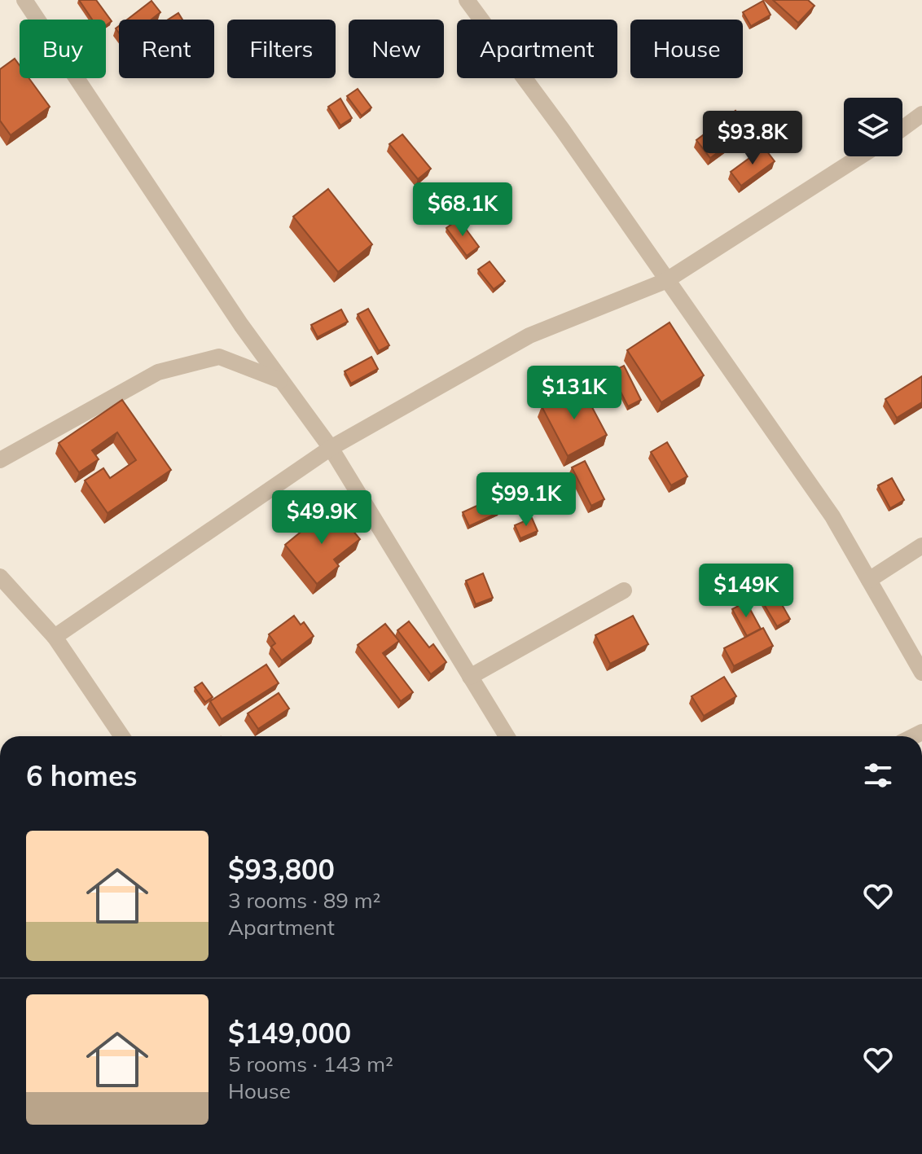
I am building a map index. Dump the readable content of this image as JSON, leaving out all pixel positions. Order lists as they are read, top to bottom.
{
  "page": {
    "chip": [
      "Buy",
      "Rent",
      "Filters",
      "New",
      "Apartment",
      "House"
    ],
    "price": [
      "$93.8K",
      "$68.1K",
      "$131K",
      "$99.1K",
      "$49.9K",
      "$149K"
    ],
    "heading": "6 homes",
    "list": [
      {
        "name": "$93,800",
        "note": "3 rooms · 89 m² · Apartment"
      },
      {
        "name": "$149,000",
        "note": "5 rooms · 143 m² · House"
      }
    ]
  }
}
